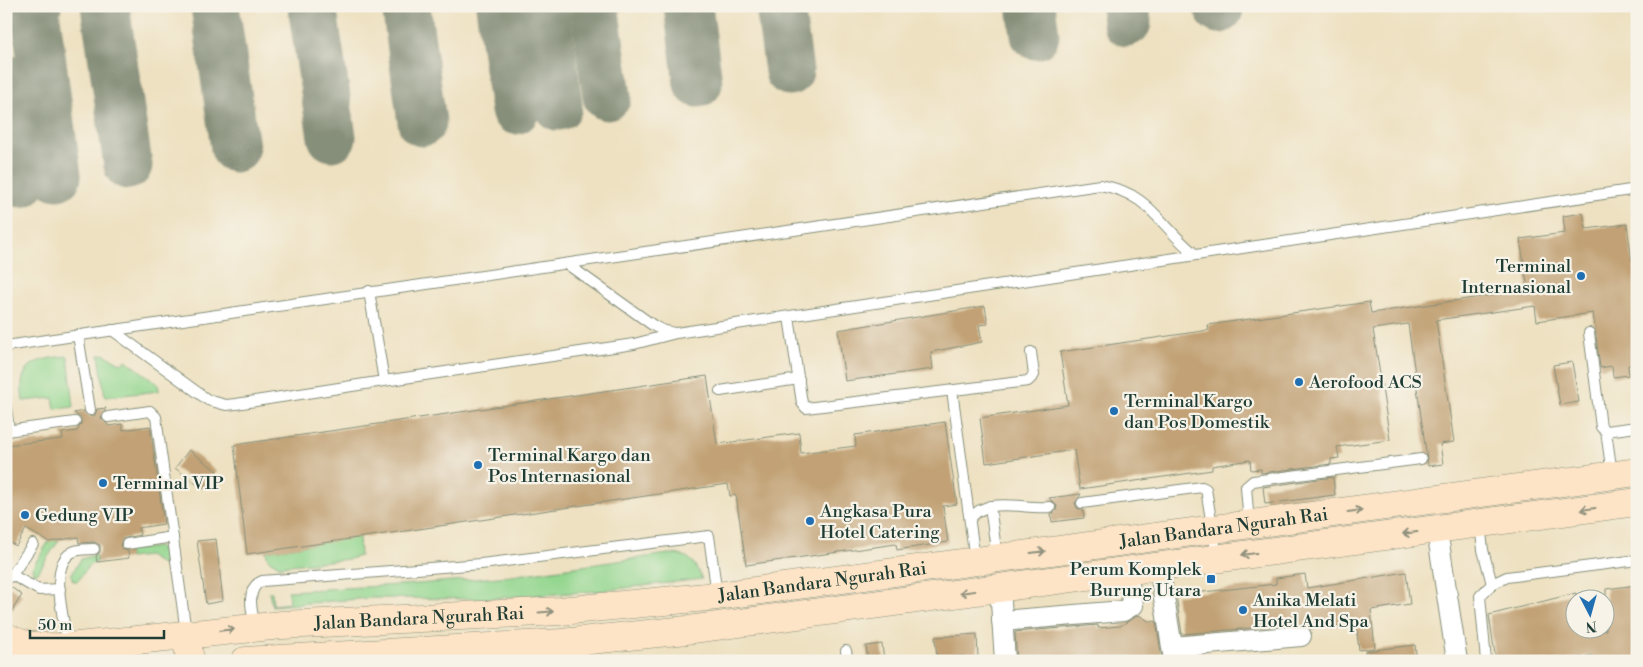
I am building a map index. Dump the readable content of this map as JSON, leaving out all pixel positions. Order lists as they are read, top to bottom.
{
  "streets": {
    "street": ["Jalan Bandara Ngurah Rai"]
  },
  "places": {
    "other": [
      "Terminal Internasional",
      "Aerofood ACS",
      "Terminal Kargo dan Pos Domestik",
      "Terminal Kargo dan Pos Internasional",
      "Terminal VIP",
      "Gedung VIP",
      "Angkasa Pura Hotel Catering",
      "Anika Melati Hotel And Spa"
    ],
    "transit": ["Perum Komplek Burung Utara"]
  },
  "scale_bar": "50 m",
  "north": "bottom"
}
